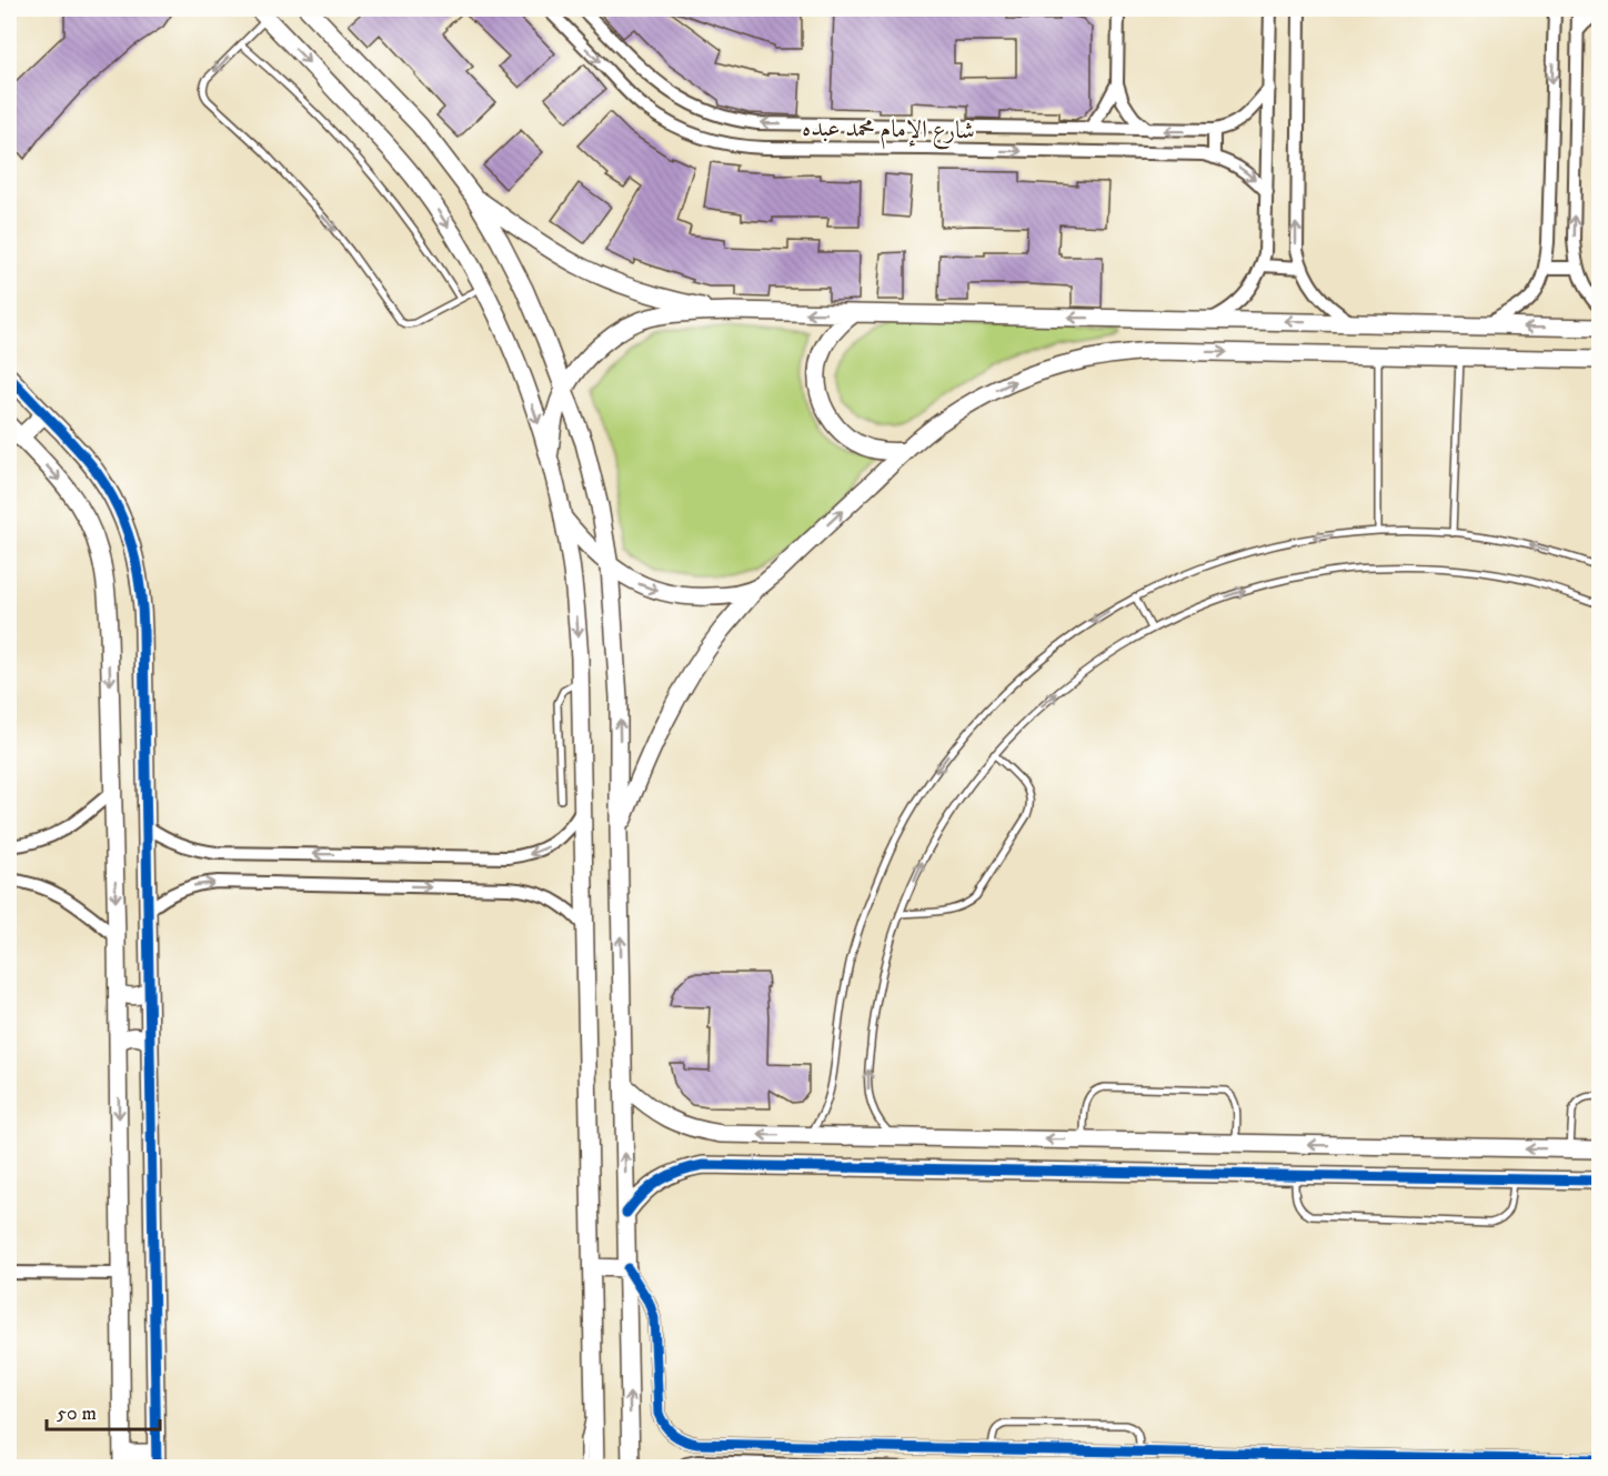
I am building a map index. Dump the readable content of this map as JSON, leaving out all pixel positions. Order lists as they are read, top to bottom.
{
  "streets": {
    "street": ["شارع الإمام محمد عبده"]
  },
  "scale_bar": "50 m"
}
